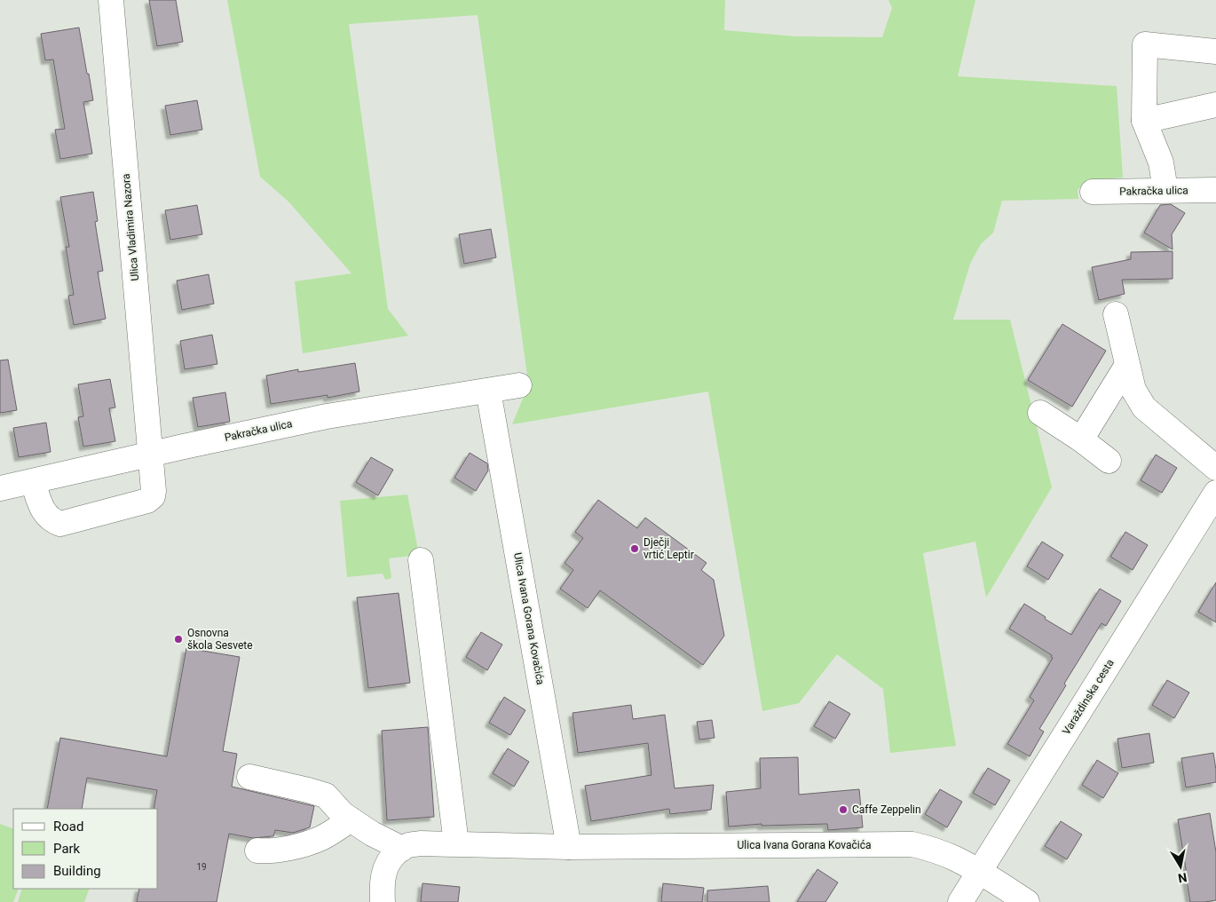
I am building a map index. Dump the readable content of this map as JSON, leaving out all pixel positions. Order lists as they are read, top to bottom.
{
  "streets": {
    "street": [
      "Pakračka ulica",
      "Ulica Vladimira Nazora",
      "Ulica Ivana Gorana Kovačića",
      "Varaždinska cesta"
    ]
  },
  "crossings": [
    ["Pakračka ulica", "Ulica Vladimira Nazora"],
    ["Pakračka ulica", "Ulica Ivana Gorana Kovačića"],
    ["Ulica Ivana Gorana Kovačića", "Varaždinska cesta"]
  ],
  "places": ["Dječji vrtić Leptir", "Osnovna škola Sesvete", "Caffe Zeppelin"],
  "house_numbers": ["19"],
  "legend": ["Road", "Park", "Building"],
  "north": "bottom"
}
